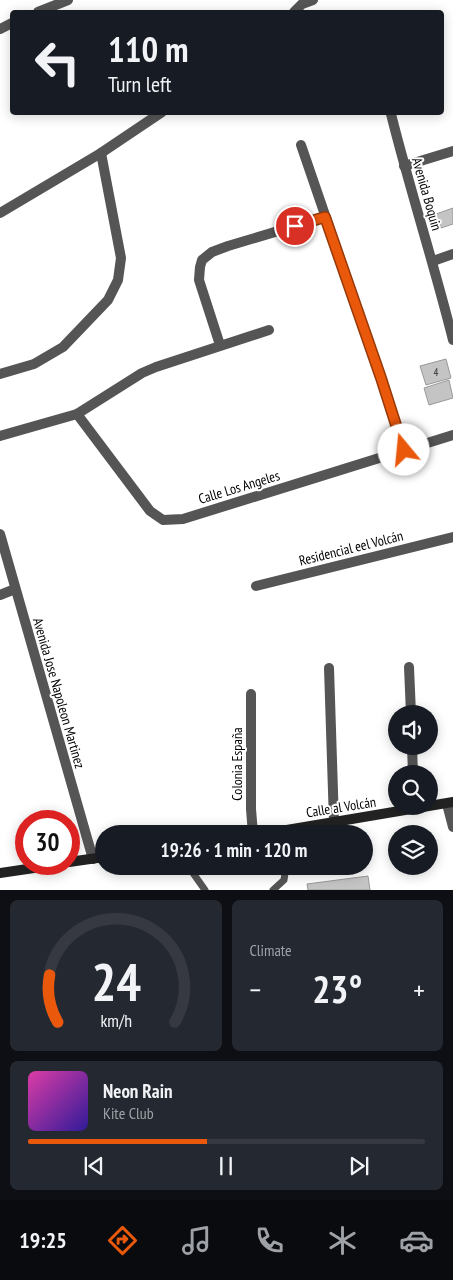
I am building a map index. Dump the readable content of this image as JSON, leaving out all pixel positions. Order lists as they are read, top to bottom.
{
  "streets": {
    "main road": ["Calle al Volcán"],
    "street": [
      "Avenida Boquin",
      "Calle Los Angeles",
      "Residencial eel Volcán",
      "Avenida Jose Napoleon Martinez",
      "Colonia España"
    ]
  },
  "house_numbers": ["4"],
  "page": {
    "turn": ["110 m", "Turn left"],
    "limit": "30",
    "trip": "19:26 · 1 min · 120 m",
    "tile": "Climate",
    "heat": ["−", "23°", "+"],
    "song": ["Neon Rain", "Kite Club"],
    "tabs": "19:25",
    "gauge": ["24", "km/h"]
  }
}
